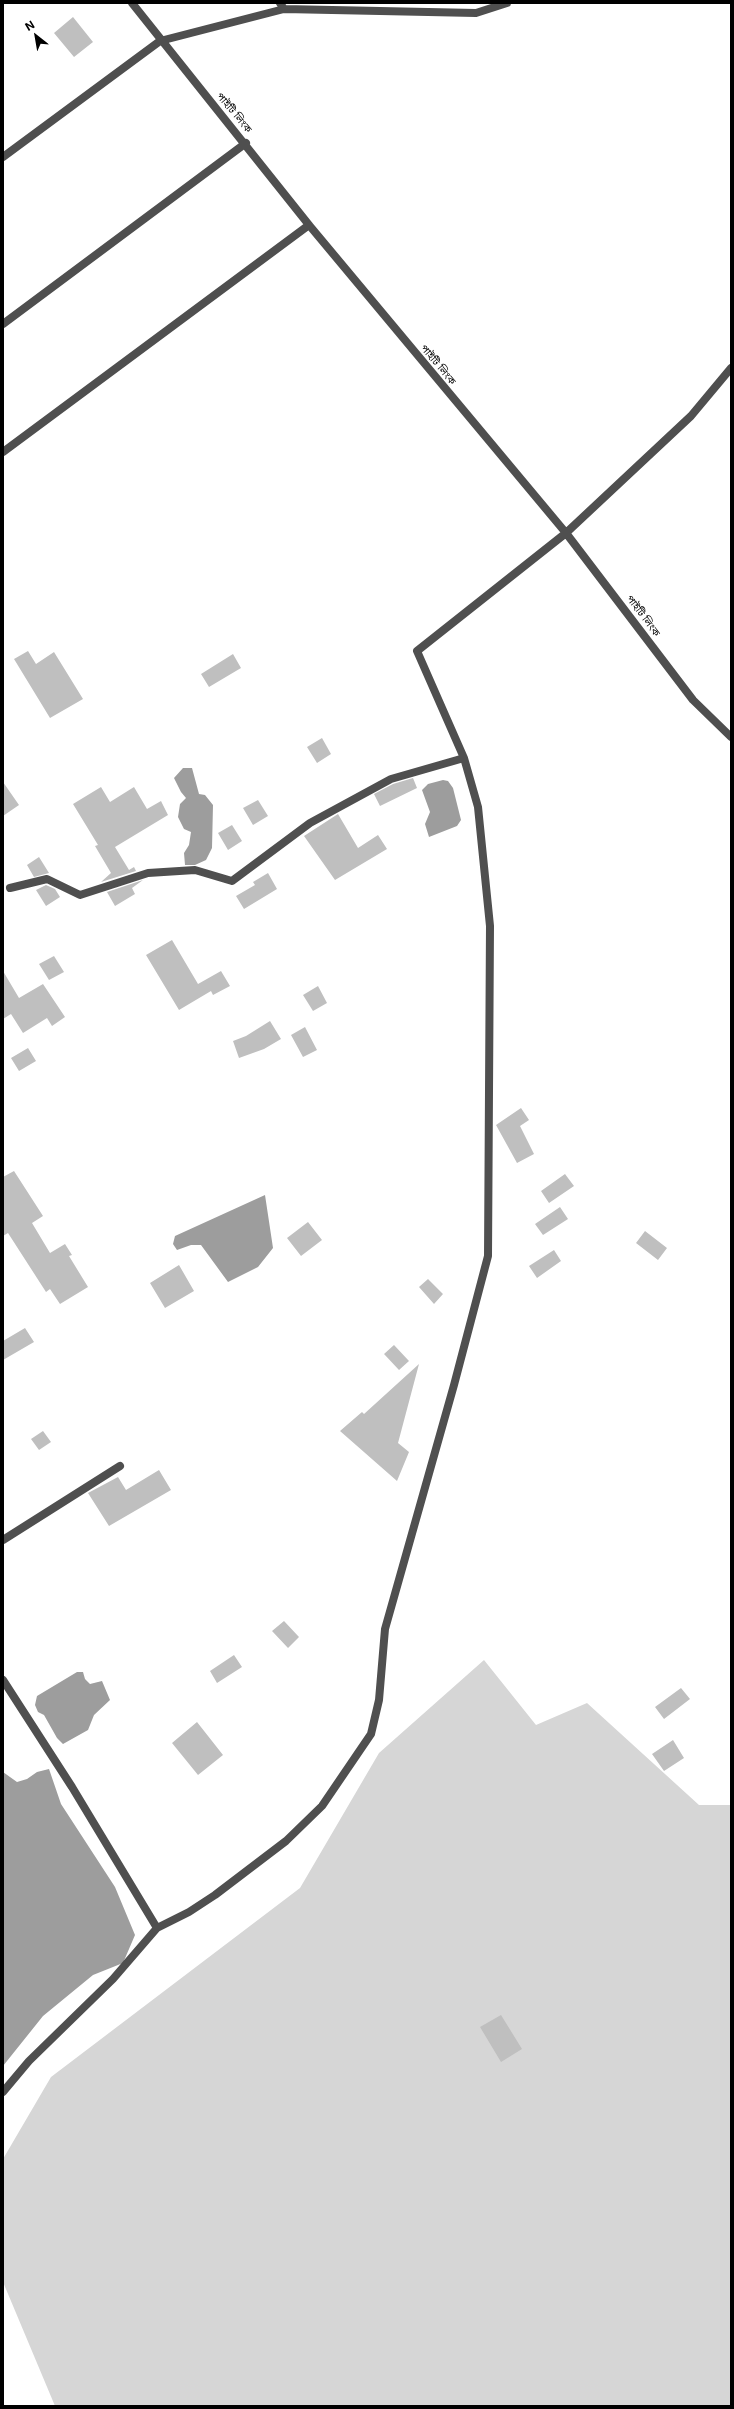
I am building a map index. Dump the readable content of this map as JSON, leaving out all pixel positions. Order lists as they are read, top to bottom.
{
  "streets": {
    "street": ["পাইটি লিংক"]
  },
  "north": "top left"
}
